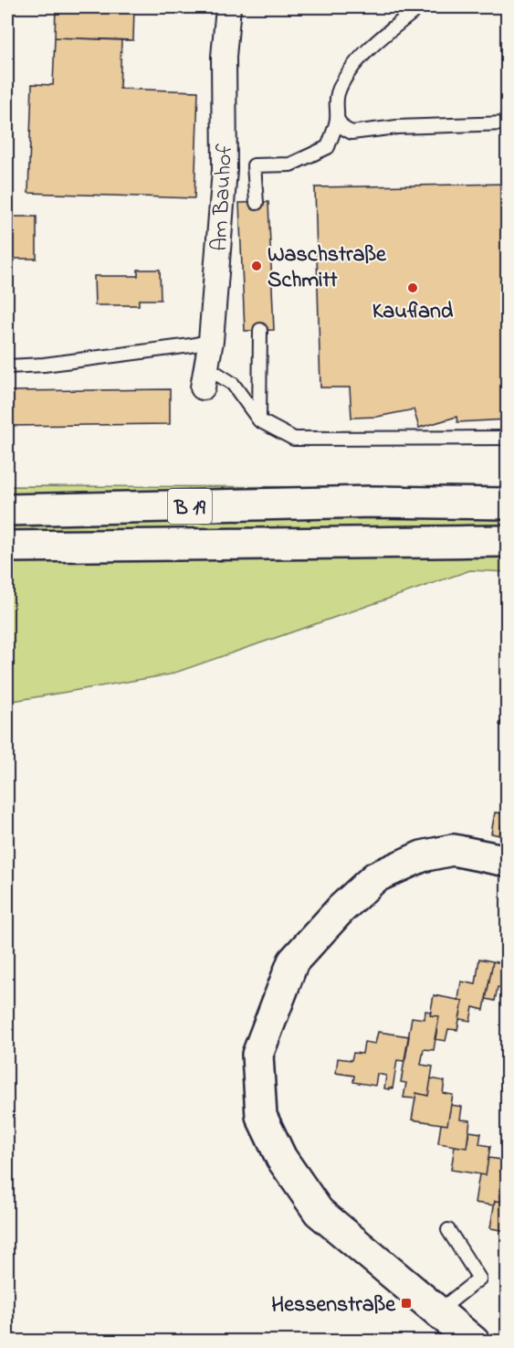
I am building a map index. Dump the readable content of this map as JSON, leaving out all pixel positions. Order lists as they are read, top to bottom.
{
  "streets": {
    "main road": ["B 19"],
    "street": ["Am Bauhof"]
  },
  "places": {
    "other": ["Waschstraße Schmitt", "Kaufland"],
    "transit": ["Hessenstraße"]
  }
}
